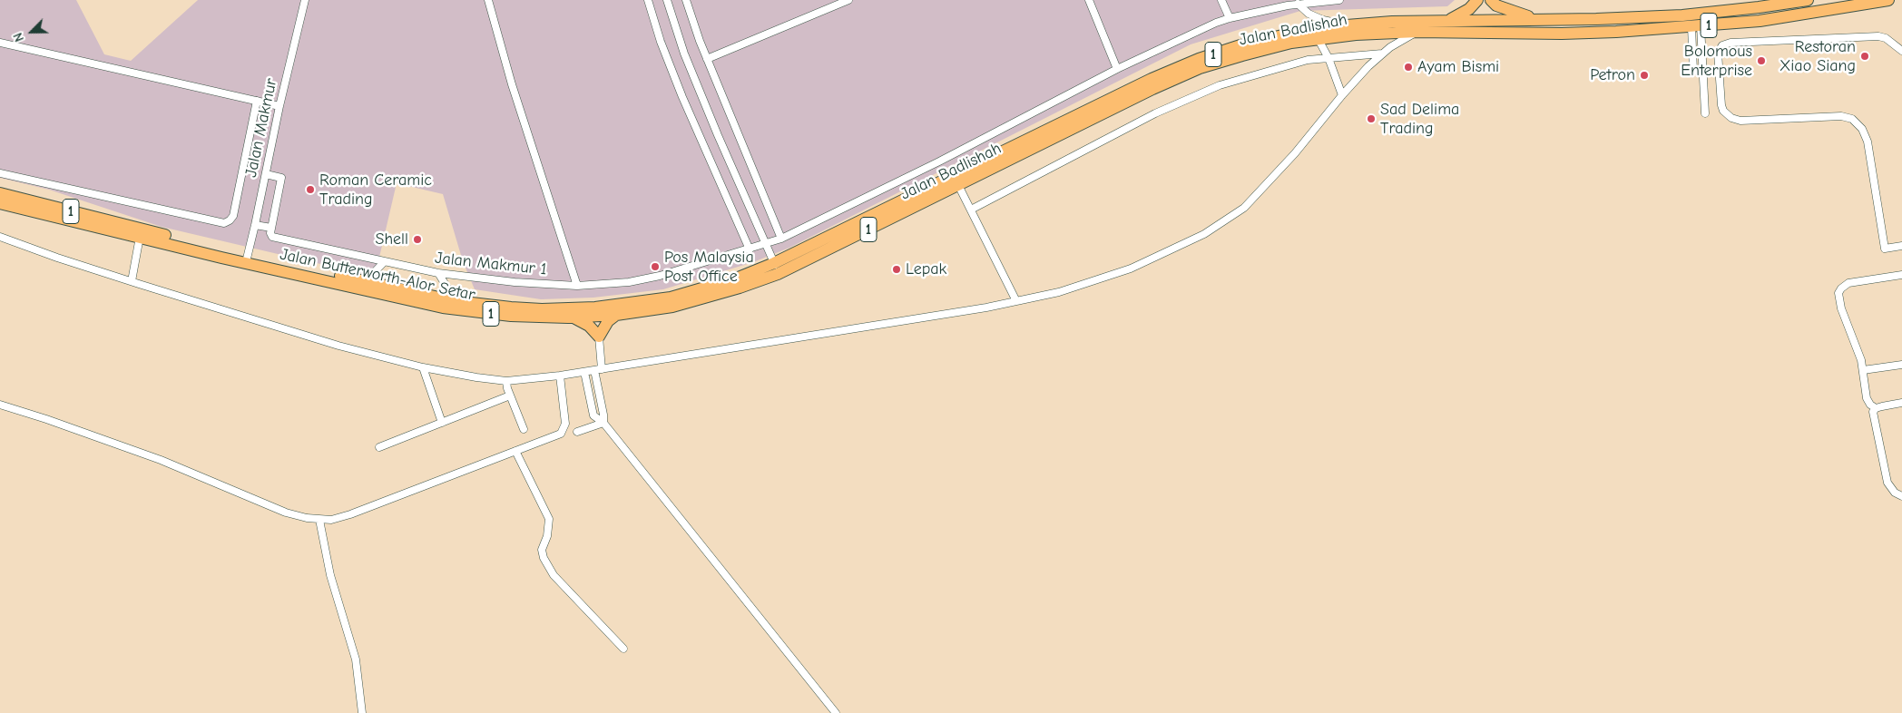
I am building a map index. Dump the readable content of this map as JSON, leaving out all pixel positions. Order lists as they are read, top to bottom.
{
  "streets": {
    "main road": ["1", "Jalan Badlishah", "Jalan Butterworth-Alor Setar"],
    "street": ["Jalan Makmur", "Jalan Makmur 1"]
  },
  "crossings": [
    ["Jalan Badlishah", "Jalan Butterworth-Alor Setar"],
    ["Jalan Makmur", "Jalan Butterworth-Alor Setar"]
  ],
  "places": [
    "Restoran Xiao Siang",
    "Bolomous Enterprise",
    "Ayam Bismi",
    "Petron",
    "Sad Delima Trading",
    "Roman Ceramic Trading",
    "Shell",
    "Pos Malaysia Post Office",
    "Lepak"
  ],
  "north": "bottom left"
}
